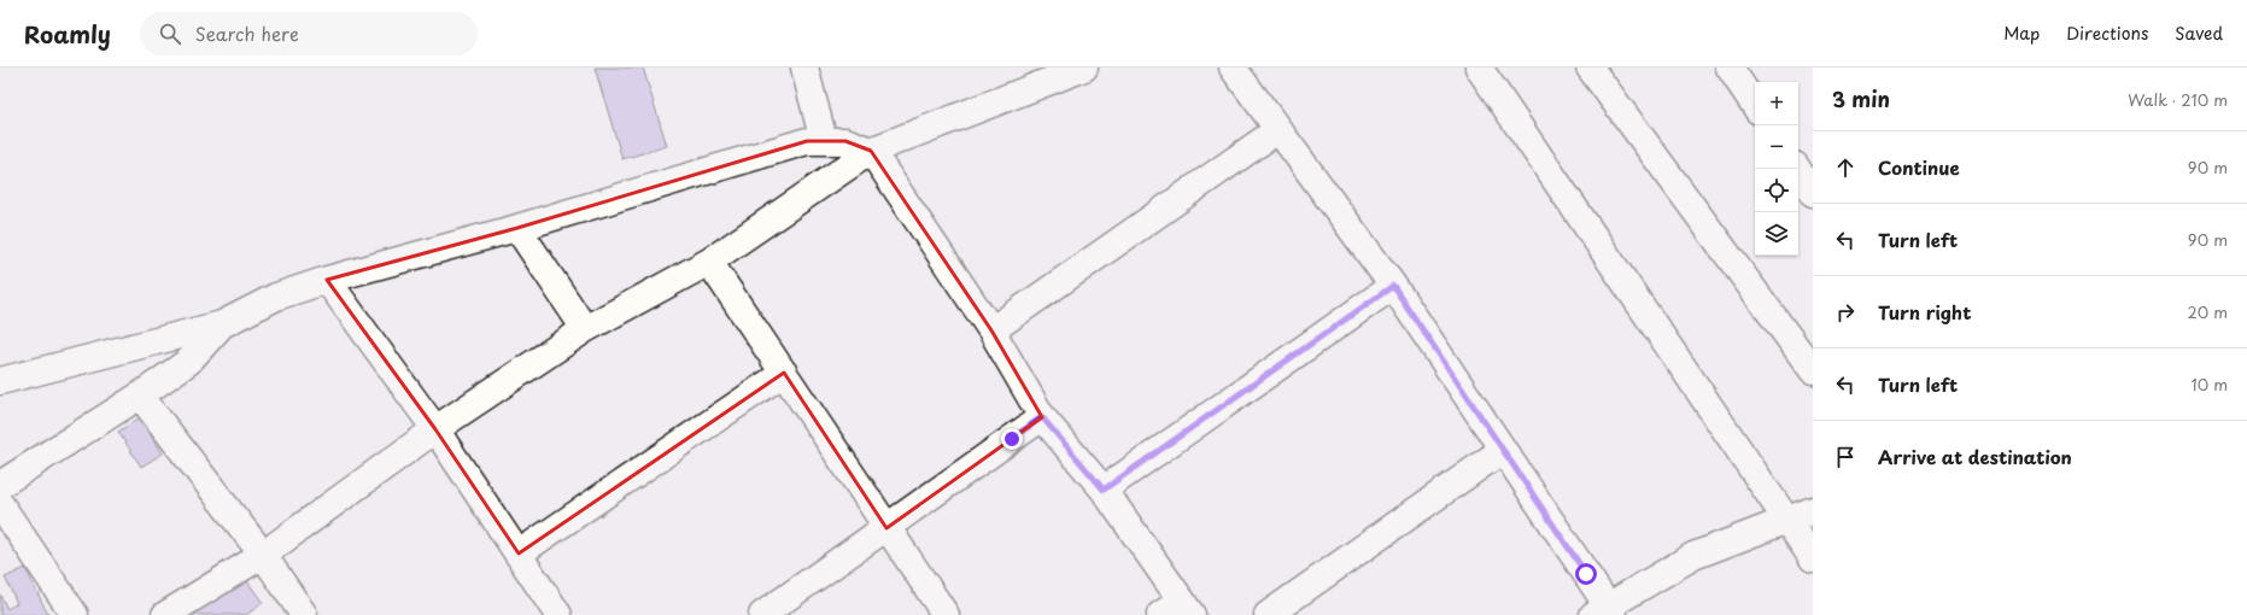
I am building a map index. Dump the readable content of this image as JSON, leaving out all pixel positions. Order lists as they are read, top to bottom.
{
  "page": {
    "header": "Roamly",
    "search": "Search here",
    "nav": ["Map", "Directions", "Saved"],
    "heading": ["3 min", "Walk · 210 m"],
    "map_buttons": ["+", "−"],
    "list": [
      ["Continue", "90 m"],
      ["Turn left", "90 m"],
      ["Turn right", "20 m"],
      ["Turn left", "10 m"],
      "Arrive at destination"
    ]
  }
}
